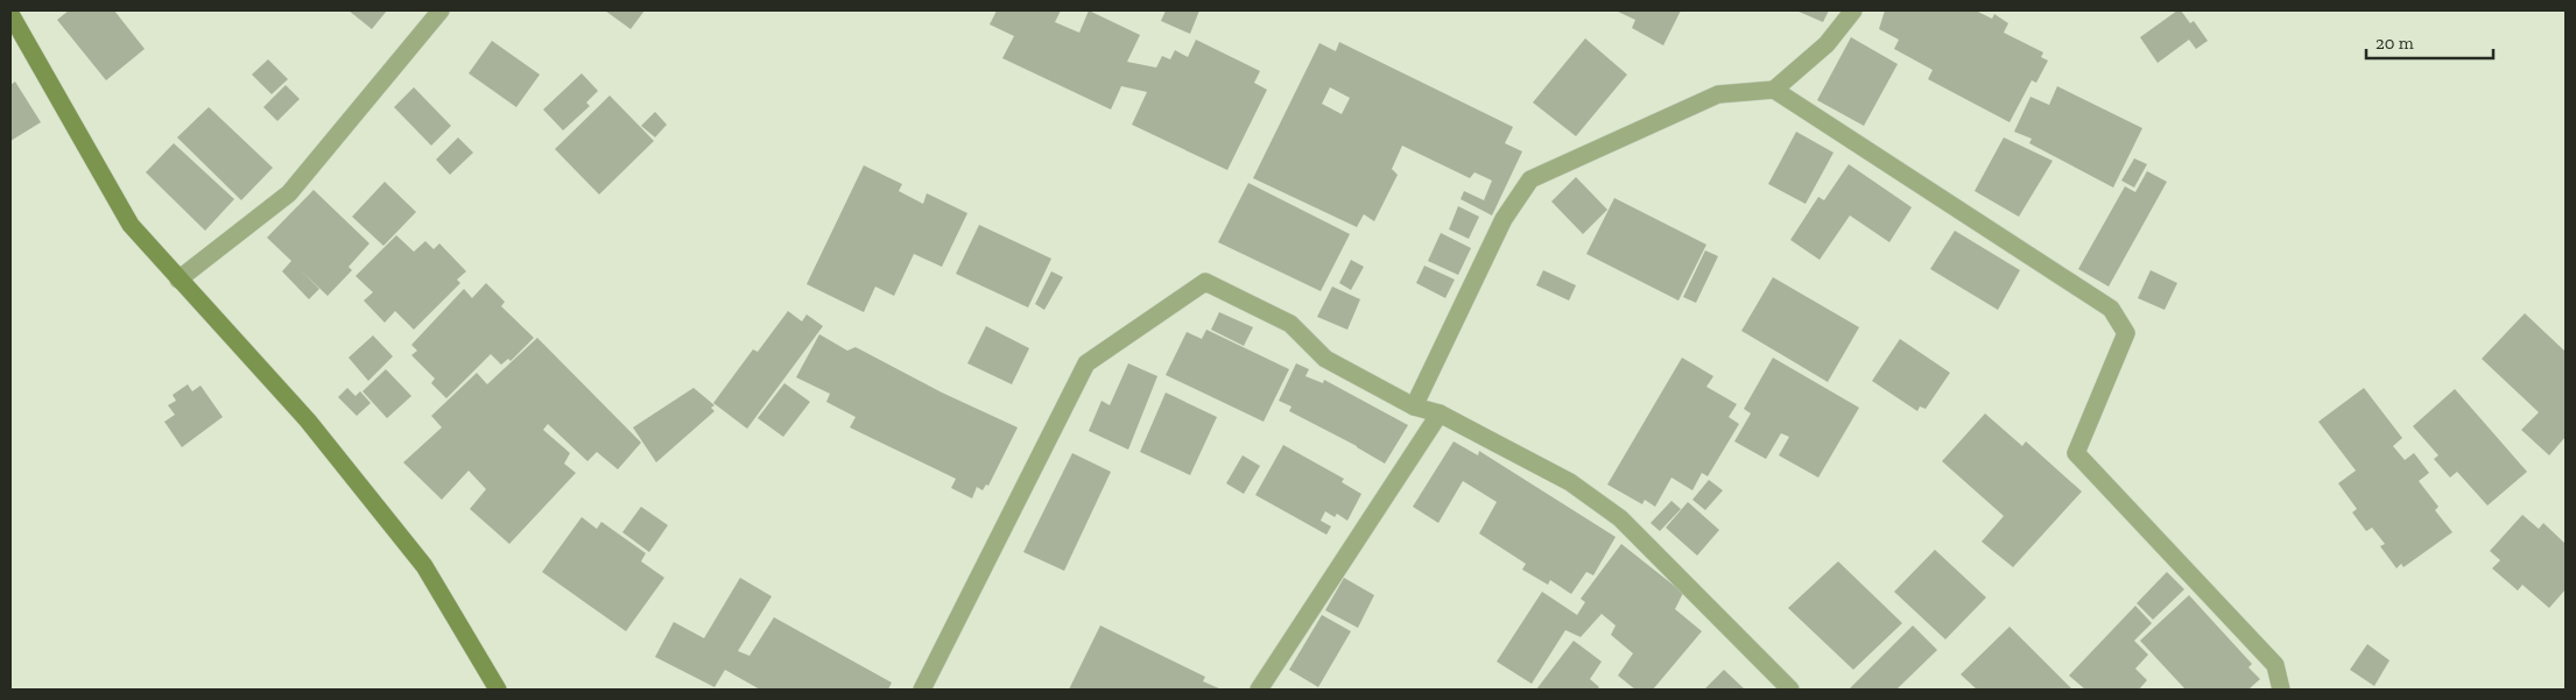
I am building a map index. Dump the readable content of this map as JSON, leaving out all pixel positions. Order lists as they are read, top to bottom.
{
  "scale_bar": "20 m"
}
